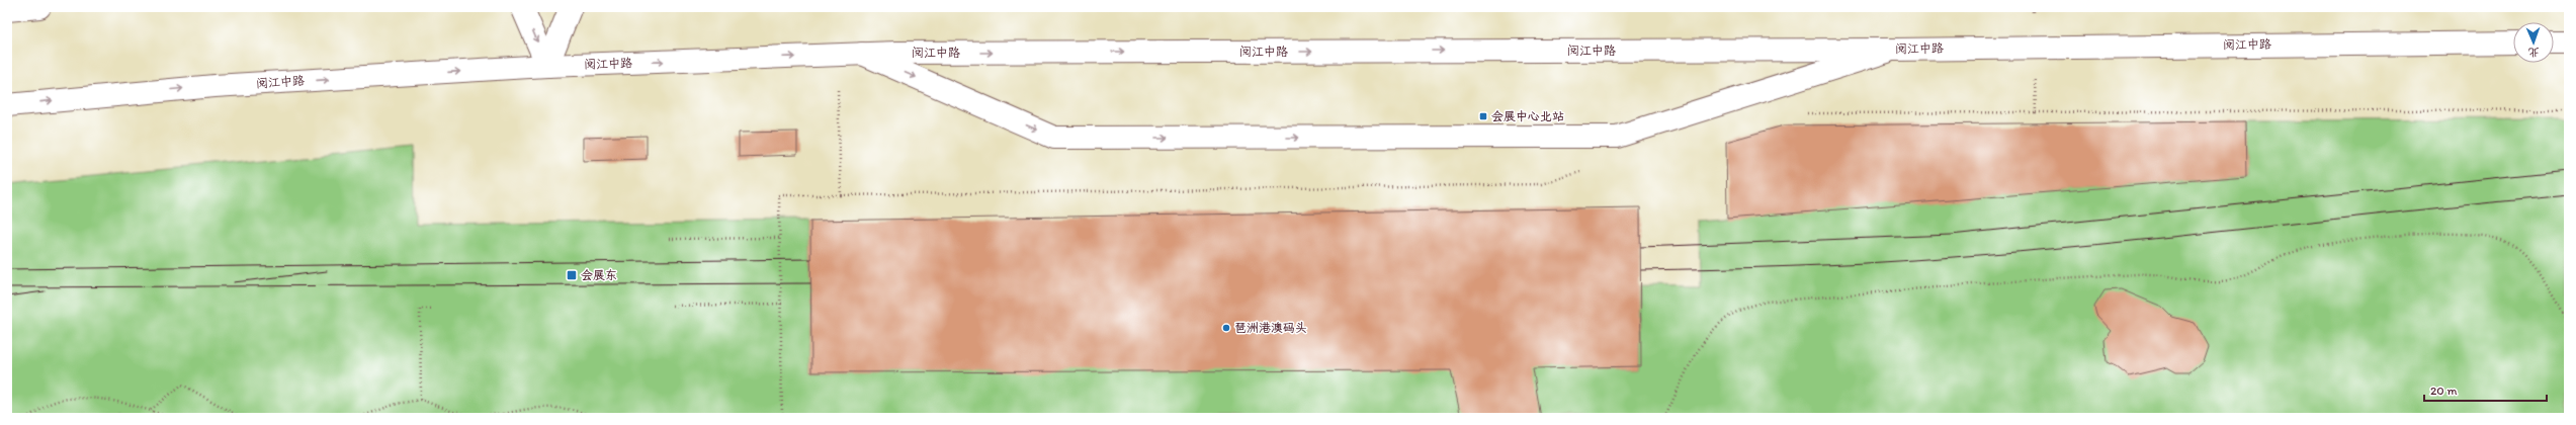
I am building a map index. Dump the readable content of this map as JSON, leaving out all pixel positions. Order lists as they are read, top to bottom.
{
  "streets": {
    "main road": ["阅江中路"]
  },
  "places": {
    "transit": ["会展中心北站", "会展东"],
    "other": ["琶洲港澳码头"]
  },
  "scale_bar": "20 m",
  "north": "bottom"
}
